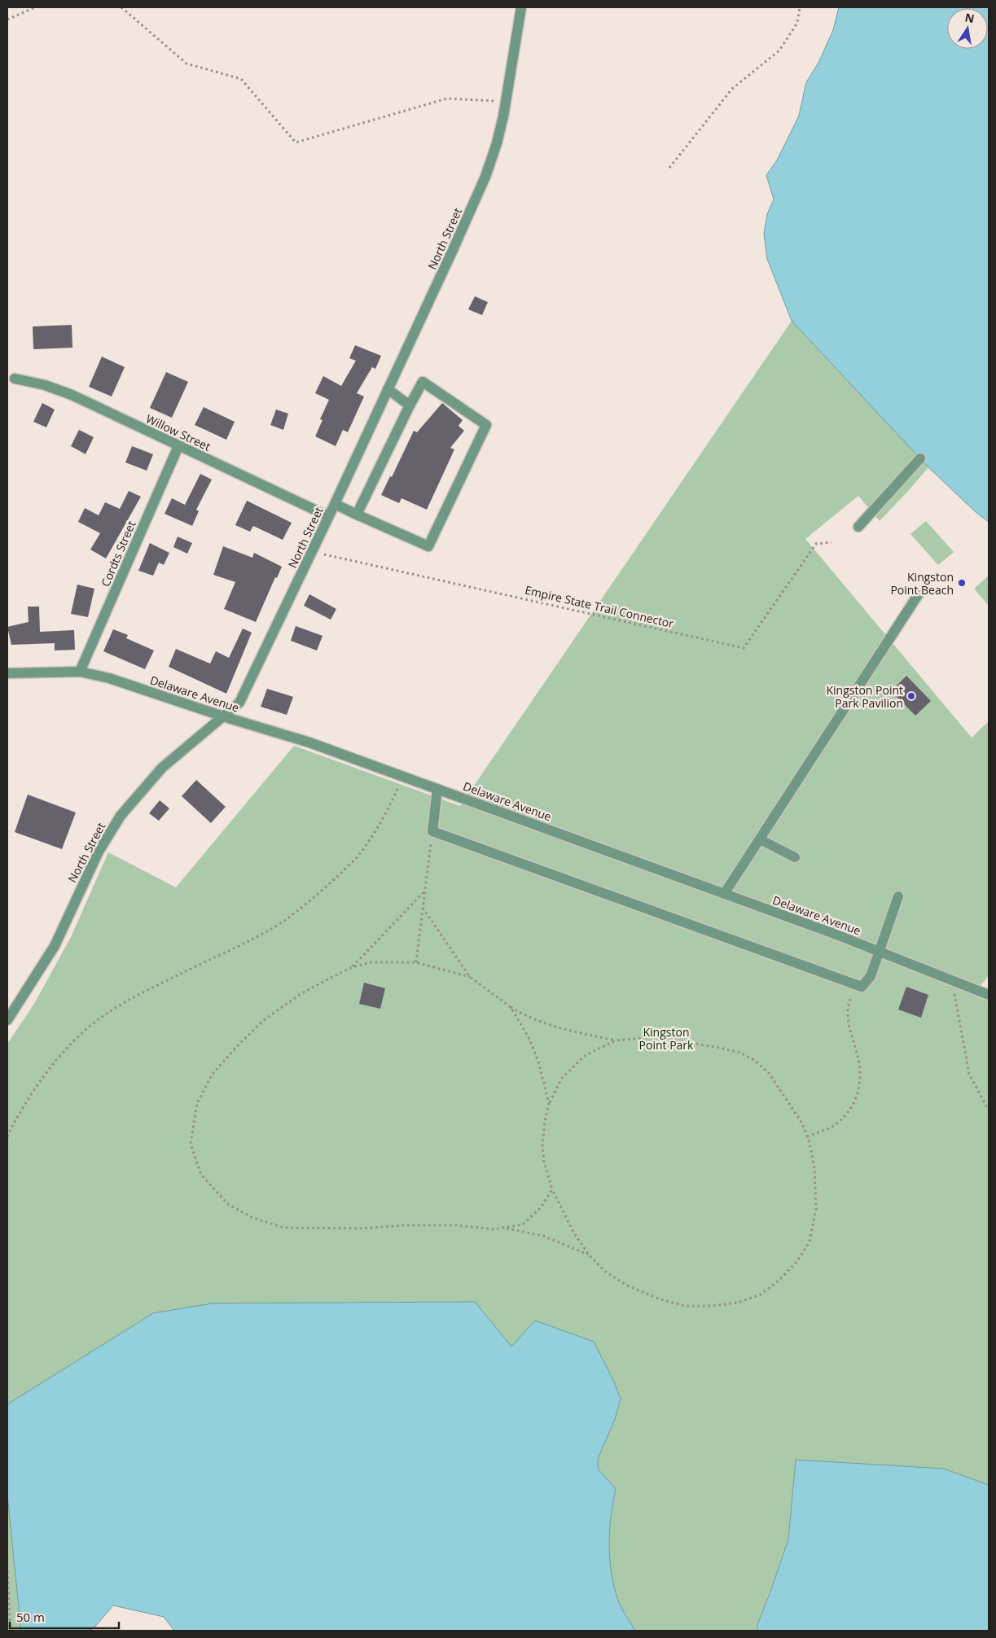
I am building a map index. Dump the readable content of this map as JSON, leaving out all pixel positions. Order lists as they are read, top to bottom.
{
  "streets": {
    "street": [
      "North Street",
      "Willow Street",
      "Cordts Street",
      "Delaware Avenue"
    ],
    "path": ["Empire State Trail Connector"]
  },
  "crossings": [
    ["North Street", "Willow Street"],
    ["North Street", "Empire State Trail Connector"],
    ["North Street", "Delaware Avenue"],
    ["Willow Street", "Cordts Street"],
    ["Cordts Street", "Delaware Avenue"]
  ],
  "parks": ["Kingston Point Park"],
  "places": ["Kingston Point Beach", "Kingston Point Park Pavilion"],
  "scale_bar": "50 m",
  "north": "top"
}
